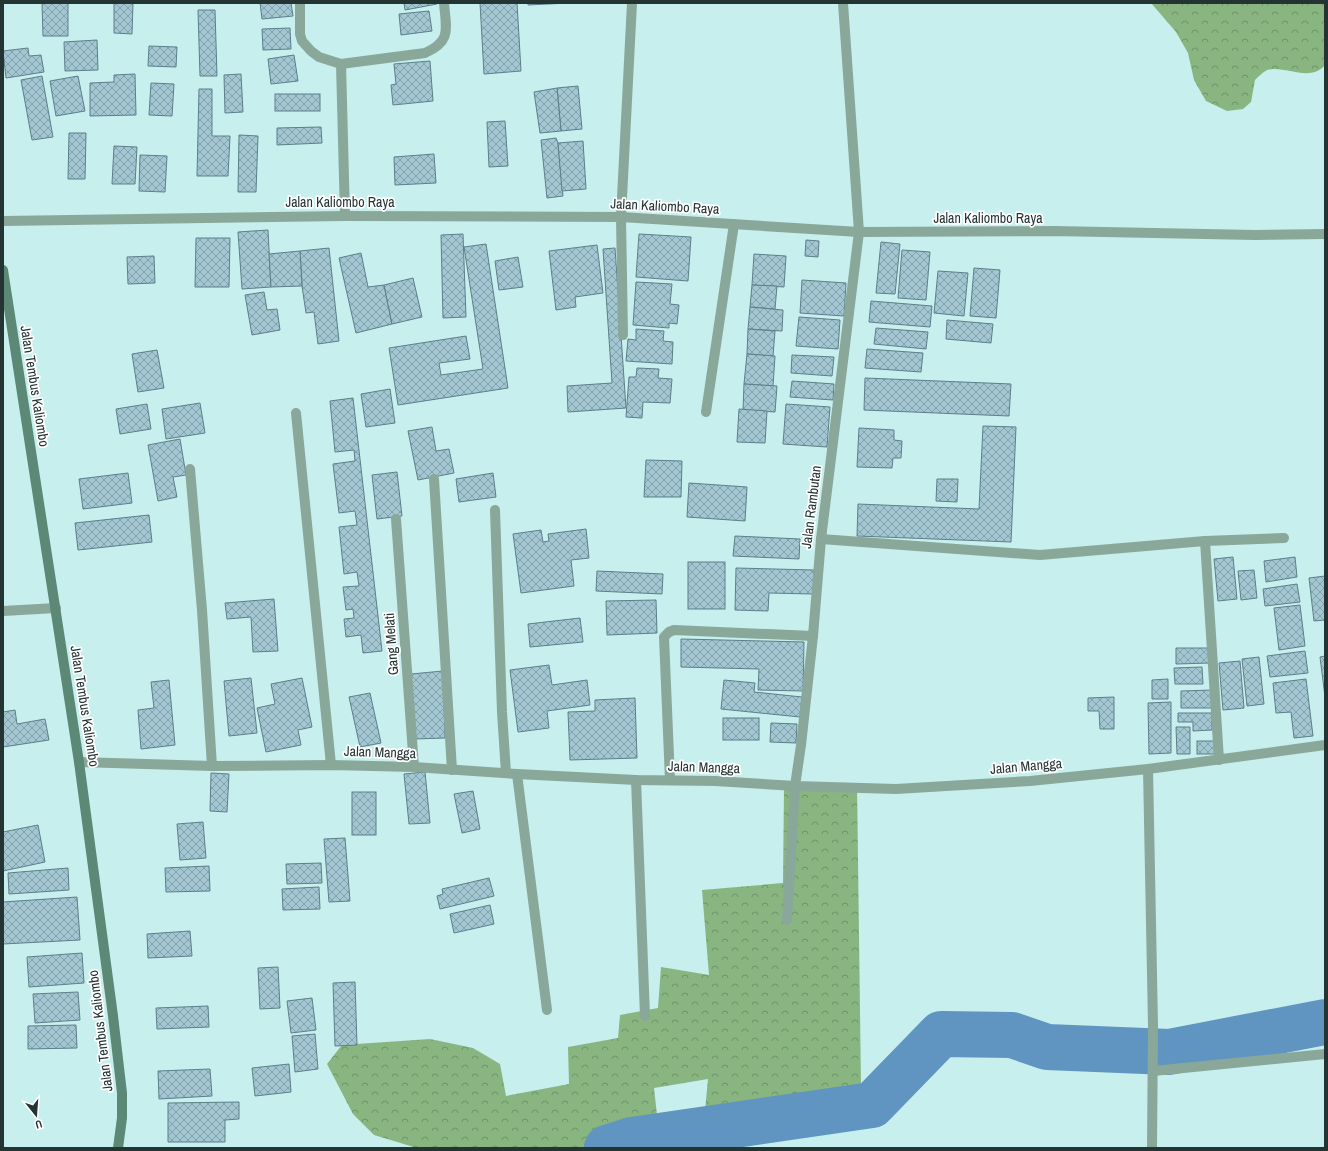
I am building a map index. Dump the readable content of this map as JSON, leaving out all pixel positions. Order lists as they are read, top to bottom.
{
  "streets": {
    "main road": ["Jalan Tembus Kaliombo"],
    "street": [
      "Jalan Kaliombo Raya",
      "Jalan Rambutan",
      "Gang Melati",
      "Jalan Mangga"
    ]
  },
  "crossings": [
    ["Jalan Kaliombo Raya", "Jalan Rambutan"],
    ["Jalan Tembus Kaliombo", "Jalan Mangga"],
    ["Jalan Rambutan", "Jalan Mangga"],
    ["Gang Melati", "Jalan Mangga"]
  ],
  "north": "bottom"
}
